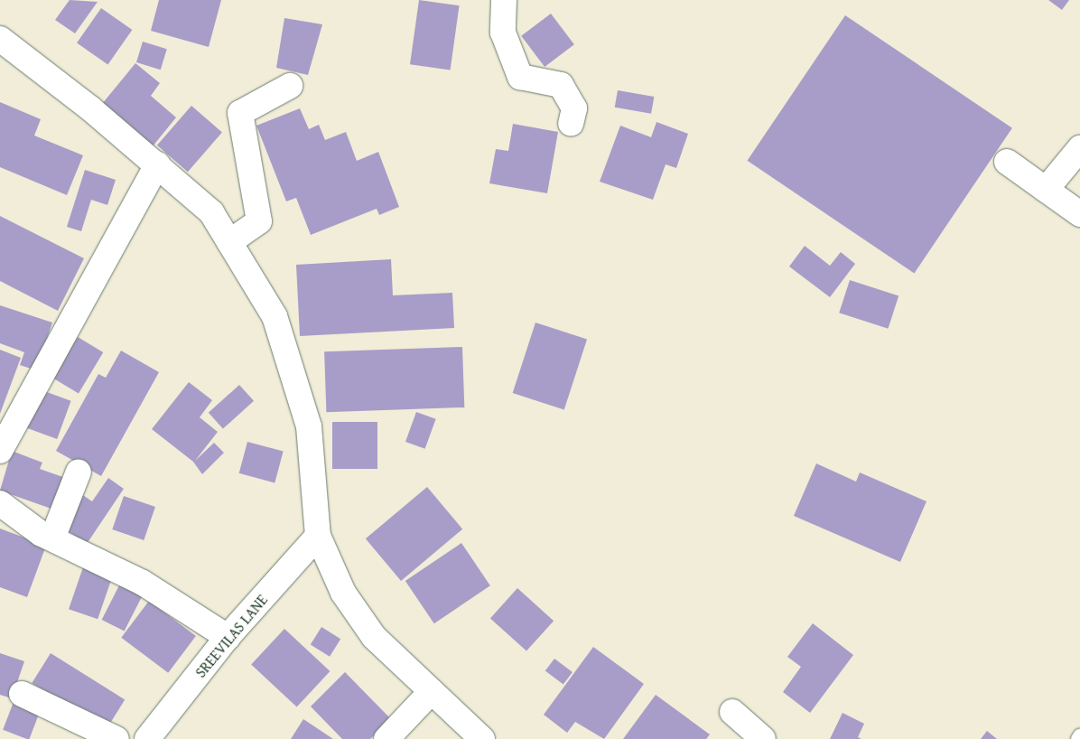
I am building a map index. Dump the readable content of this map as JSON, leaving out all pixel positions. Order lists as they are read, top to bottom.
{
  "streets": {
    "street": ["SREEVILAS LANE"]
  }
}
